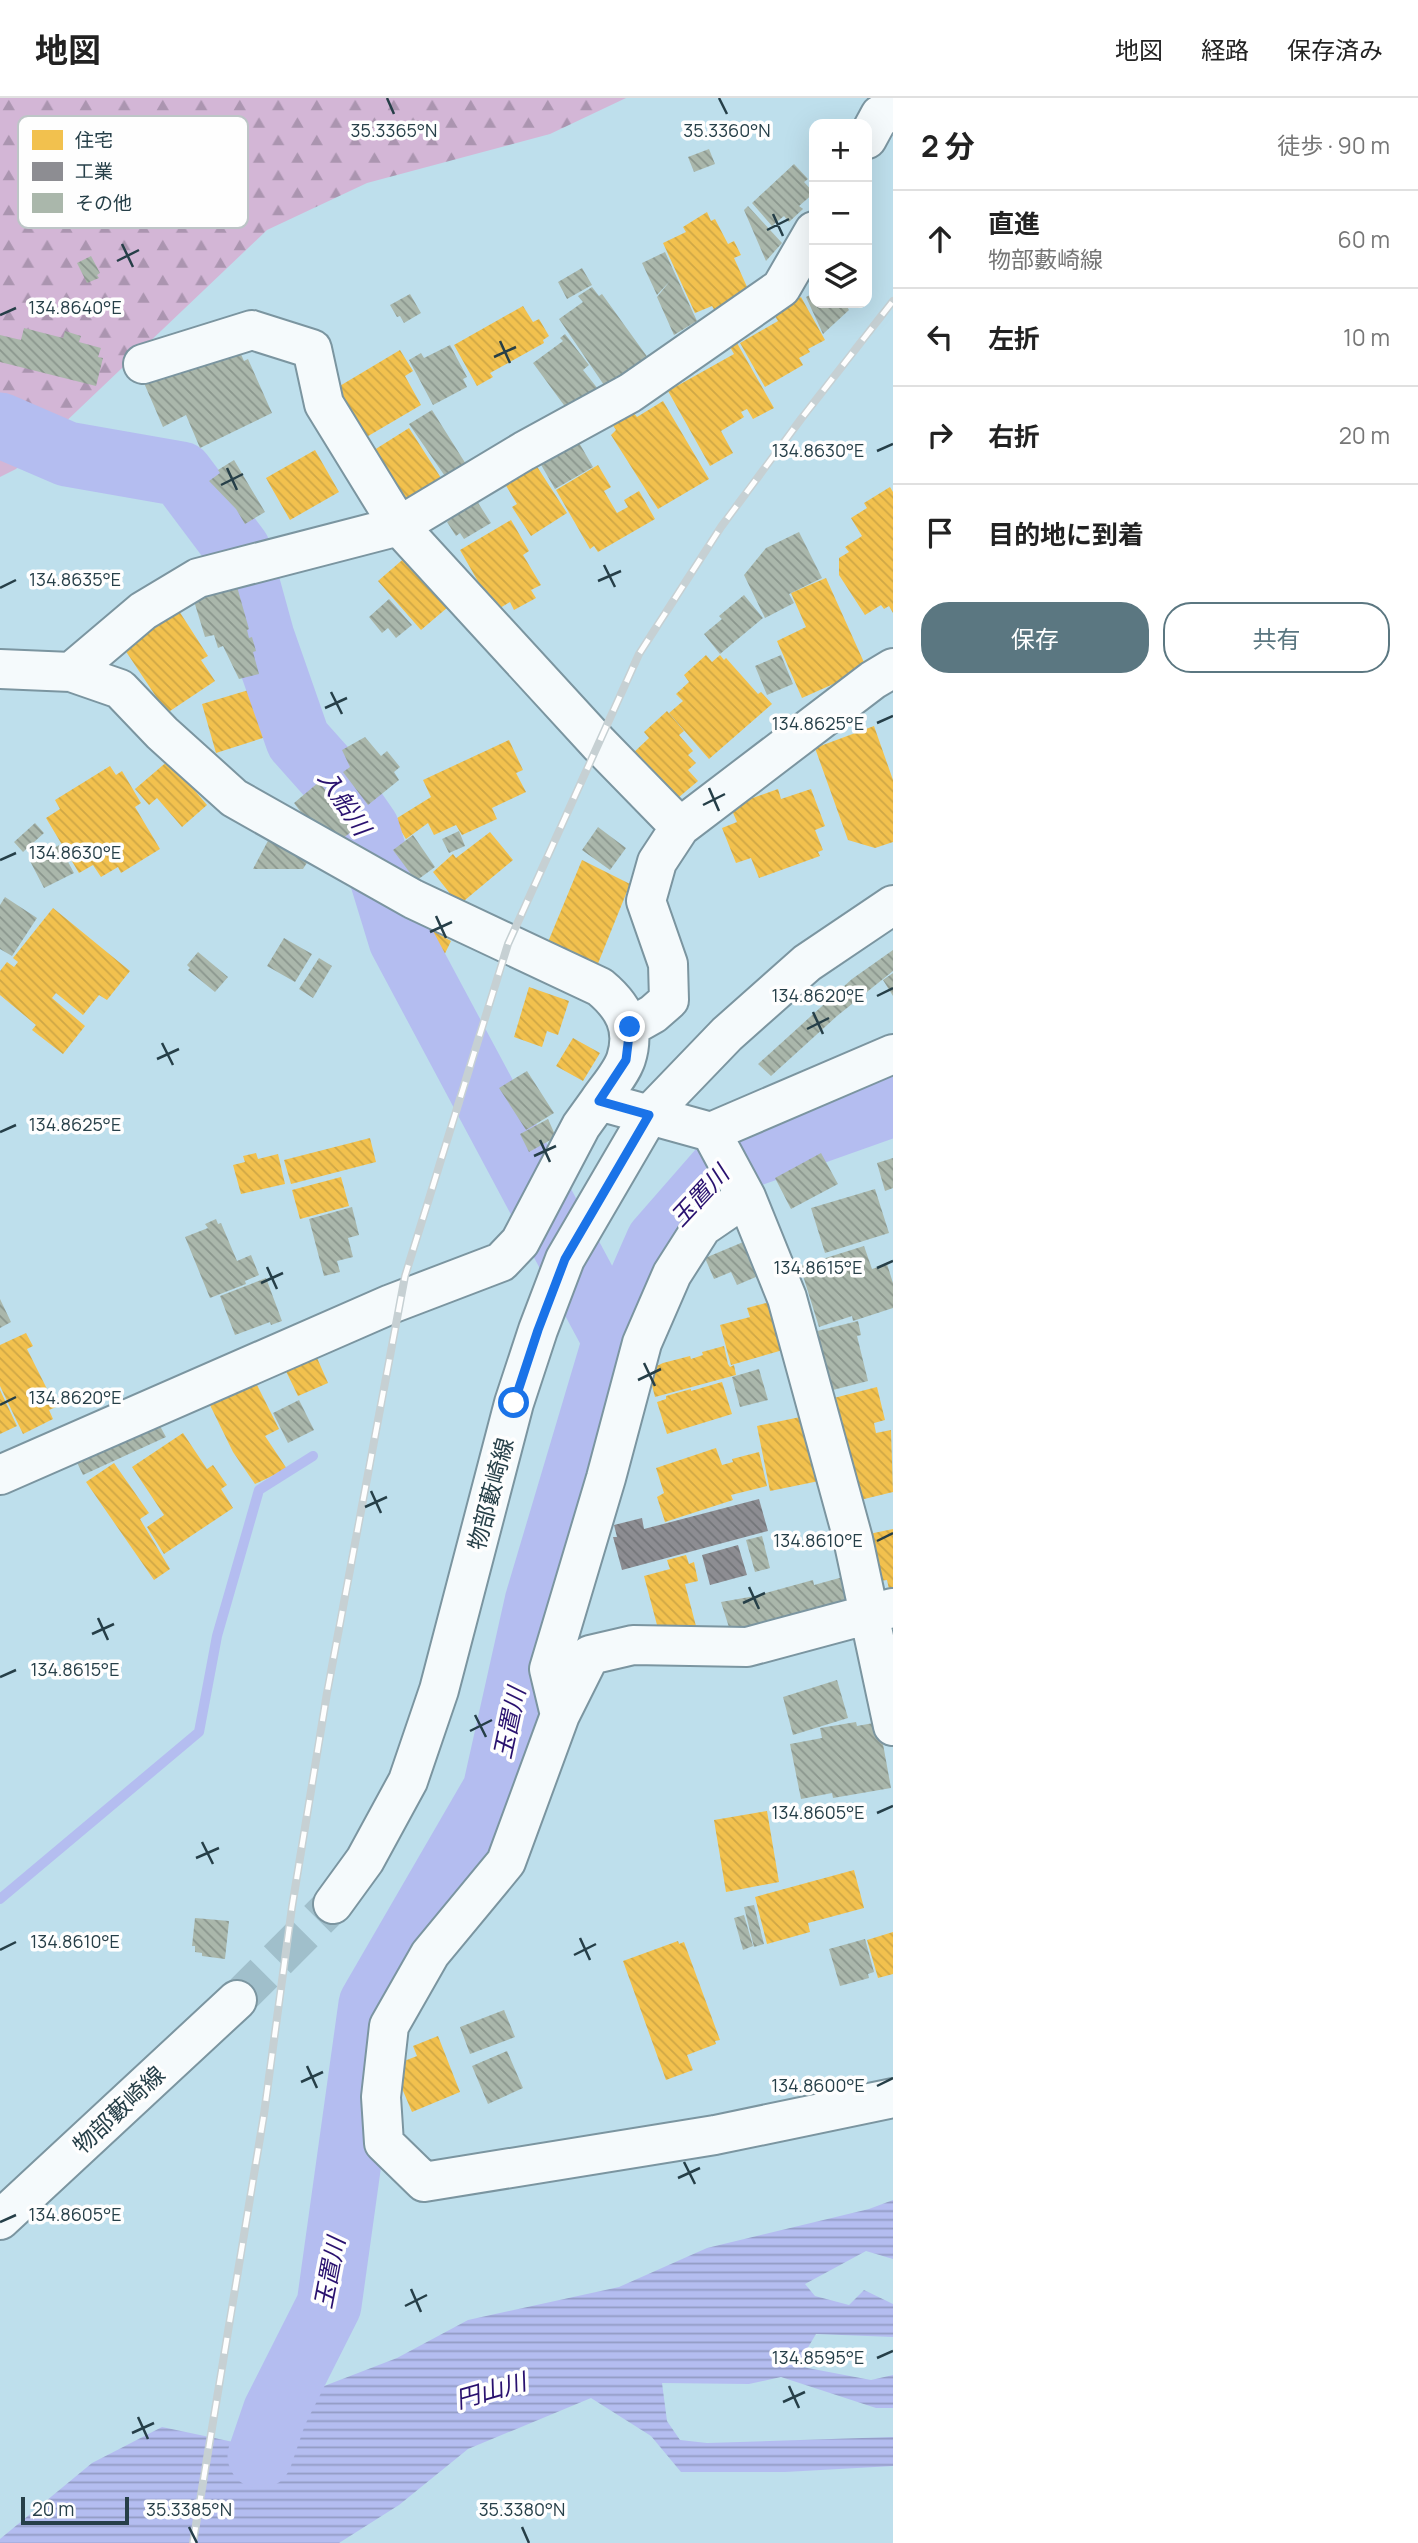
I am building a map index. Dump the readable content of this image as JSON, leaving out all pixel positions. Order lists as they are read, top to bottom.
{
  "streets": {
    "street": ["物部藪崎線"]
  },
  "water": ["入船川", "玉置川", "円山川"],
  "legend": ["住宅", "工業", "その他"],
  "scale_bar": "20 m",
  "page": {
    "header": "地図",
    "nav": ["地図", "経路", "保存済み"],
    "heading": ["2 分", "徒歩 · 90 m"],
    "map_buttons": ["+", "−"],
    "list": [
      ["直進", "物部藪崎線", "60 m"],
      ["左折", "10 m"],
      ["右折", "20 m"],
      "目的地に到着"
    ],
    "buttons": ["保存", "共有"],
    "scale": "20 m"
  },
  "coordinates": [
    "35.3365°N",
    "35.3360°N",
    "134.8640°E",
    "134.8630°E",
    "134.8635°E",
    "134.8625°E",
    "134.8620°E",
    "134.8615°E",
    "134.8610°E",
    "134.8605°E",
    "134.8600°E",
    "134.8595°E",
    "35.3385°N",
    "35.3380°N"
  ]
}
